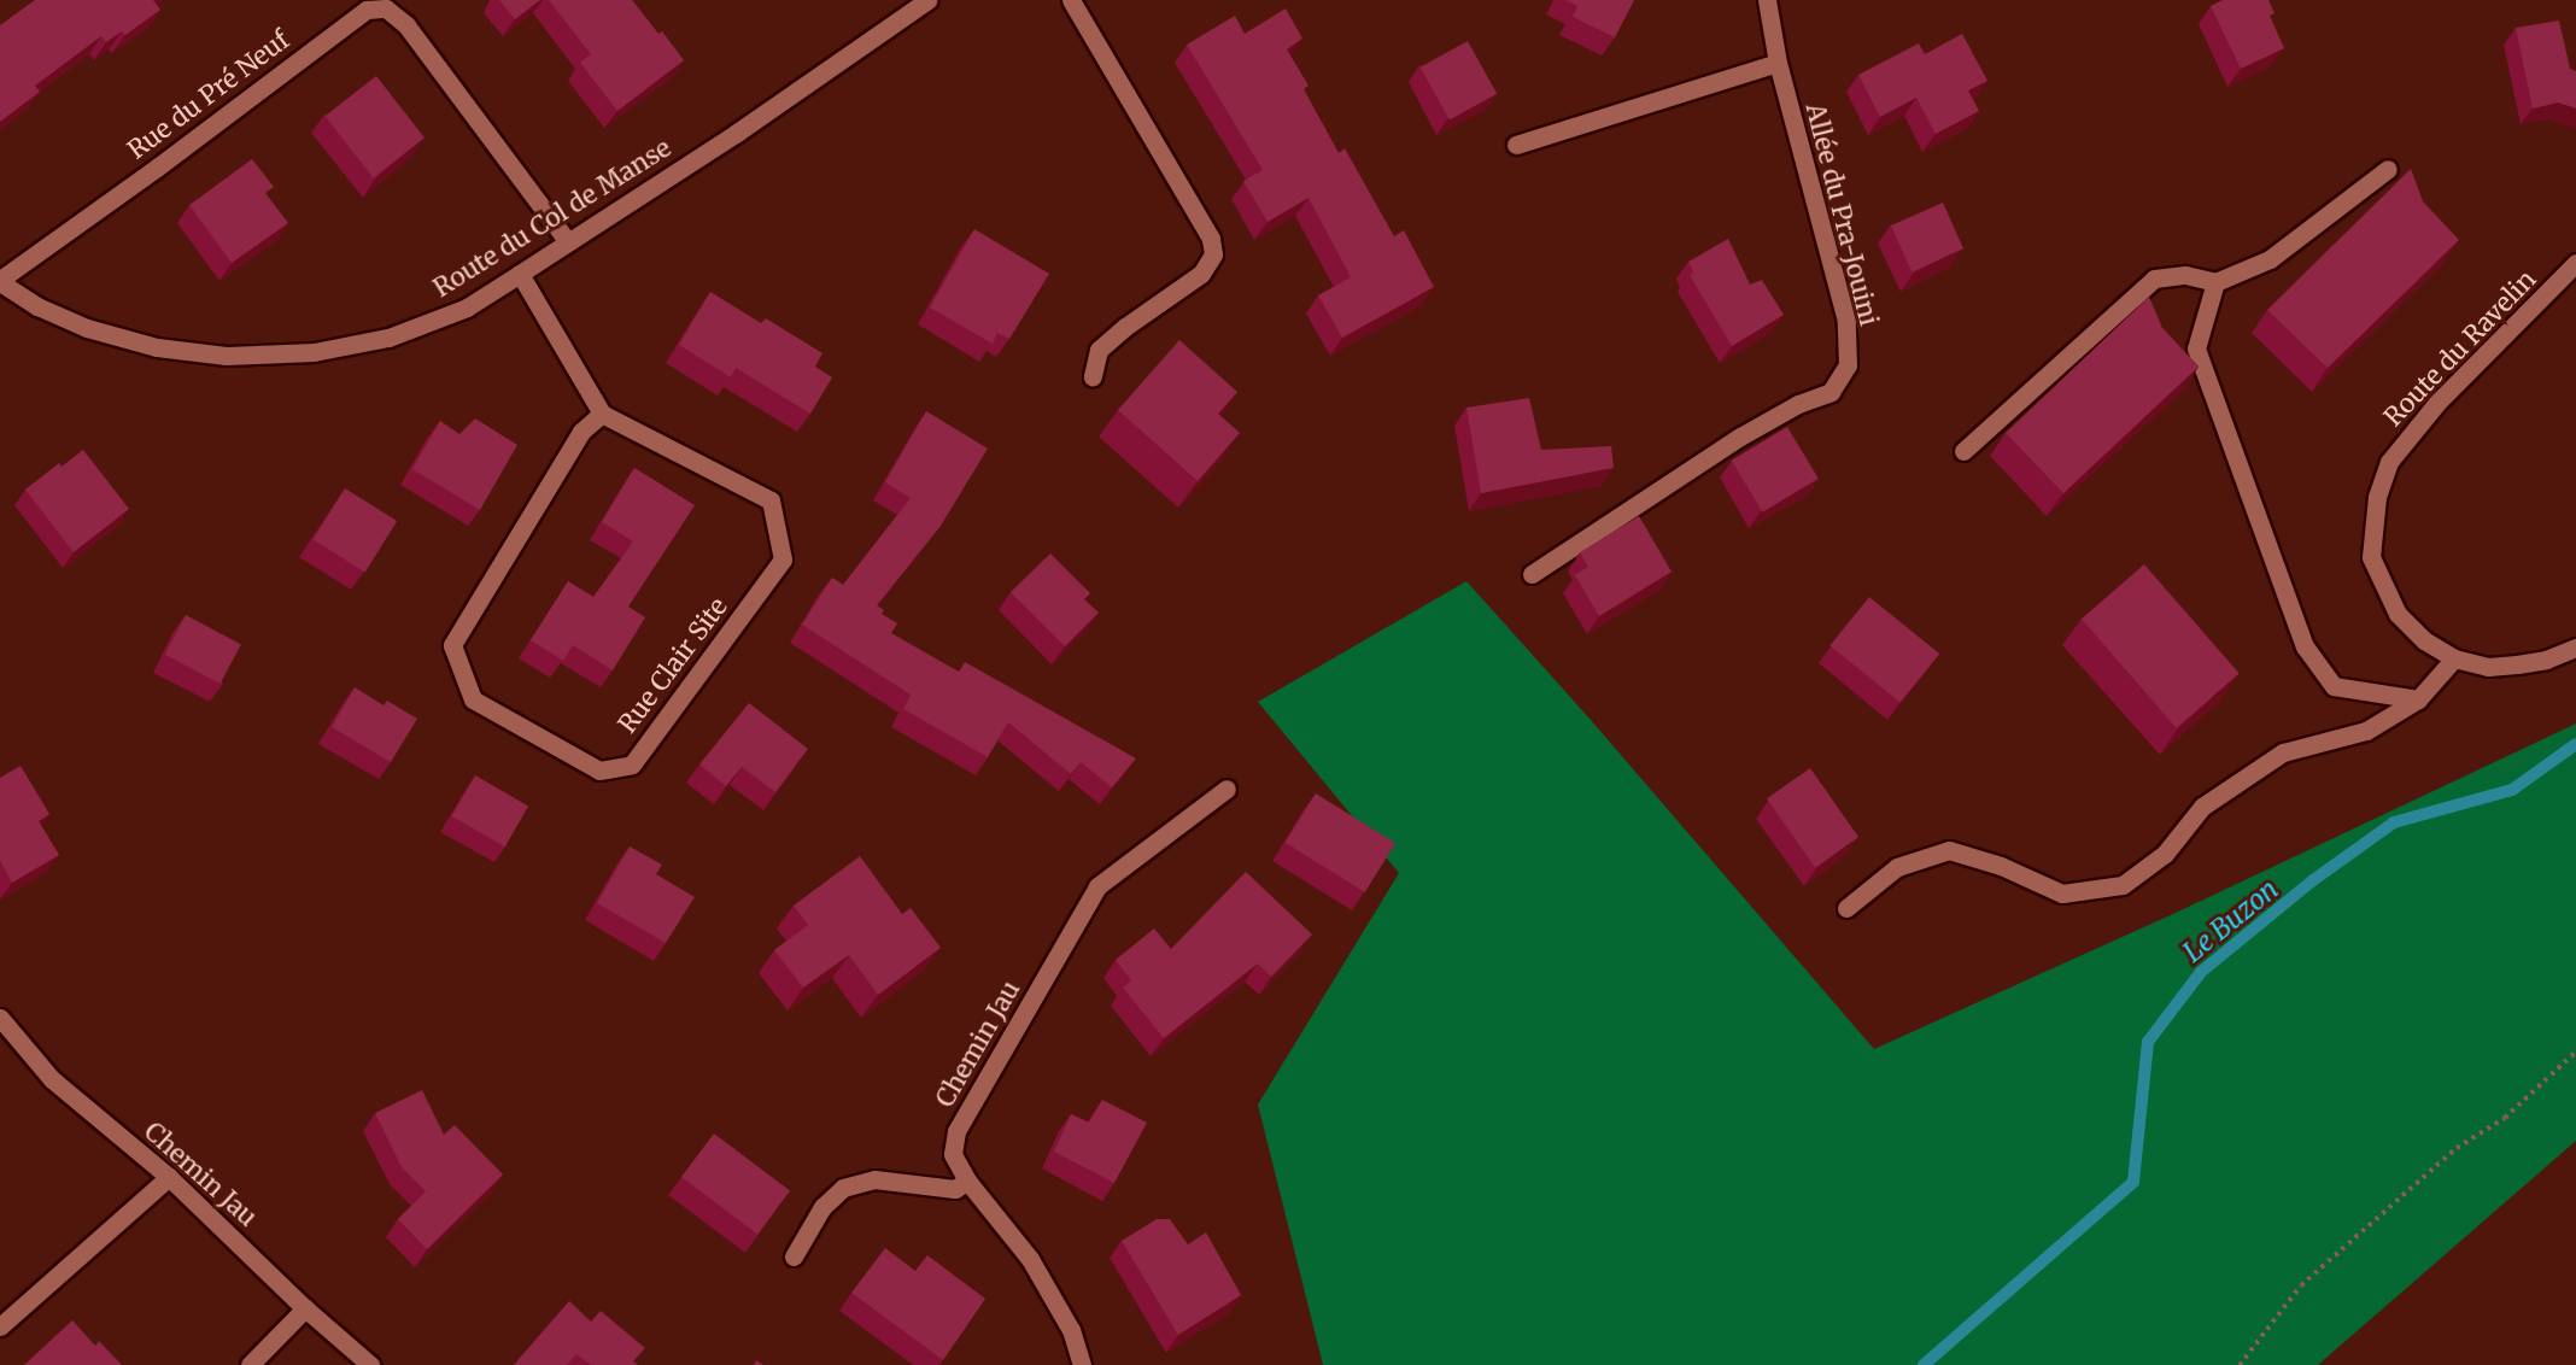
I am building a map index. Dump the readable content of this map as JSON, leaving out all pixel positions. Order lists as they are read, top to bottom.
{
  "streets": {
    "street": [
      "Rue du Pré Neuf",
      "Allée du Pra-Jouini",
      "Route du Col de Manse",
      "Route du Ravelin",
      "Rue Clair Site",
      "Chemin Jau"
    ]
  },
  "crossings": [
    ["Rue du Pré Neuf", "Route du Col de Manse"]
  ],
  "water": ["Le Buzon"]
}
